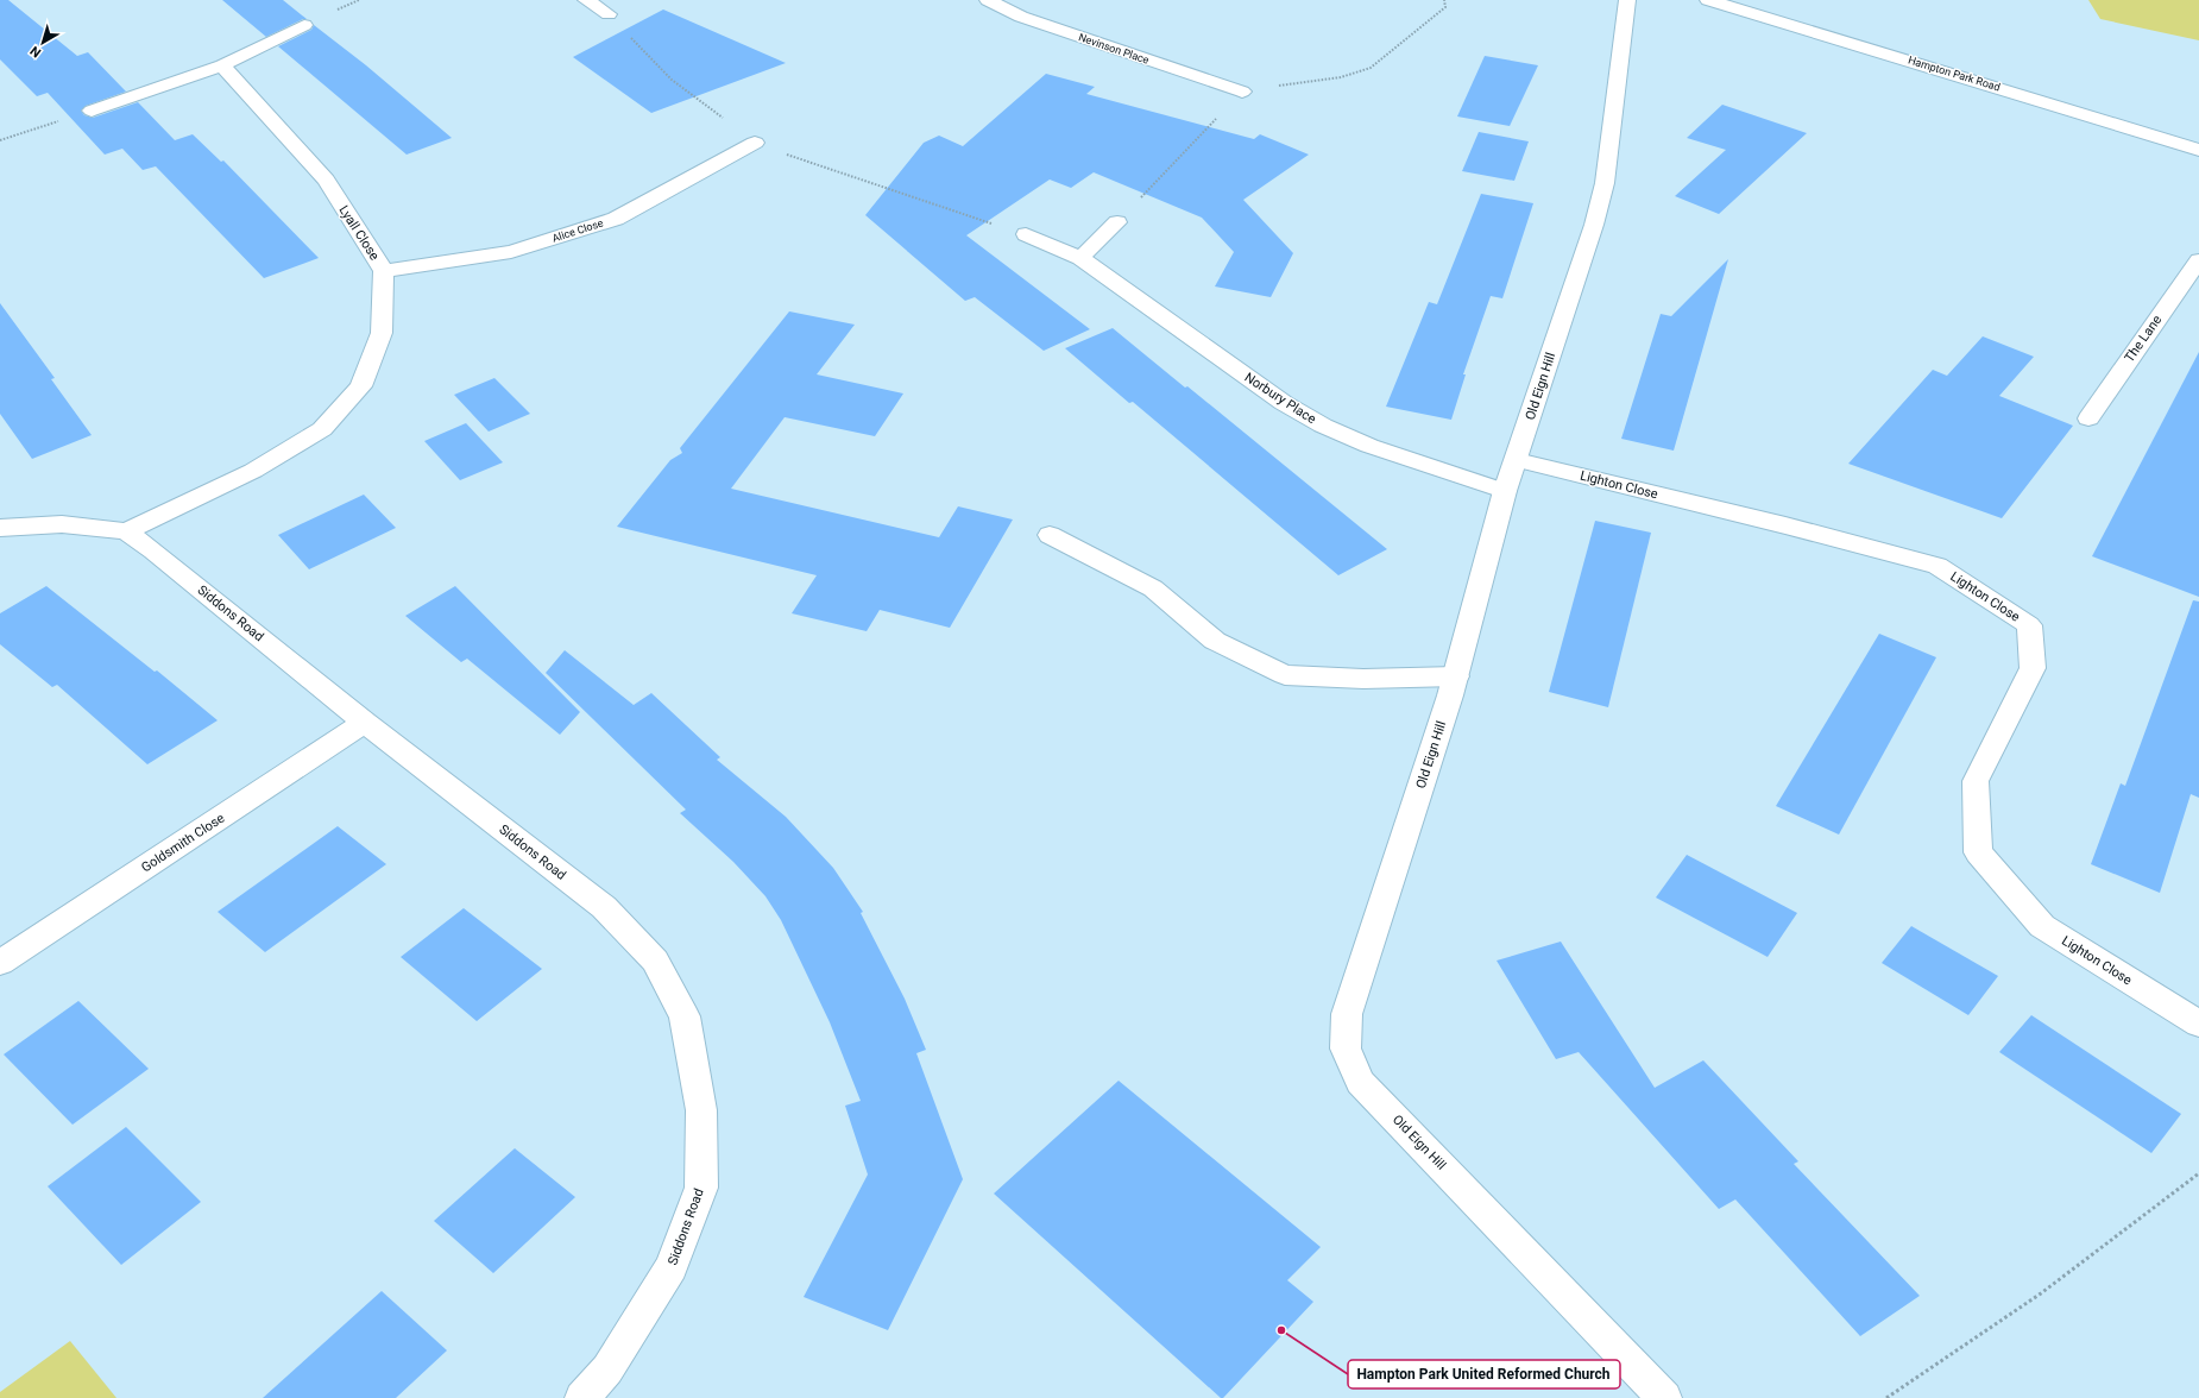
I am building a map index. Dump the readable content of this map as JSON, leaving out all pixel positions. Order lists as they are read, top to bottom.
{
  "streets": {
    "street": [
      "Nevinson Place",
      "Hampton Park Road",
      "Alice Close",
      "Lyall Close",
      "The Lane",
      "Old Eign Hill",
      "Norbury Place",
      "Lighton Close",
      "Siddons Road",
      "Goldsmith Close"
    ]
  },
  "crossings": [
    ["Alice Close", "Lyall Close"],
    ["Lyall Close", "Siddons Road"],
    ["Old Eign Hill", "Norbury Place"],
    ["Old Eign Hill", "Lighton Close"],
    ["Siddons Road", "Goldsmith Close"]
  ],
  "places": ["Hampton Park United Reformed Church"],
  "north": "bottom left"
}
